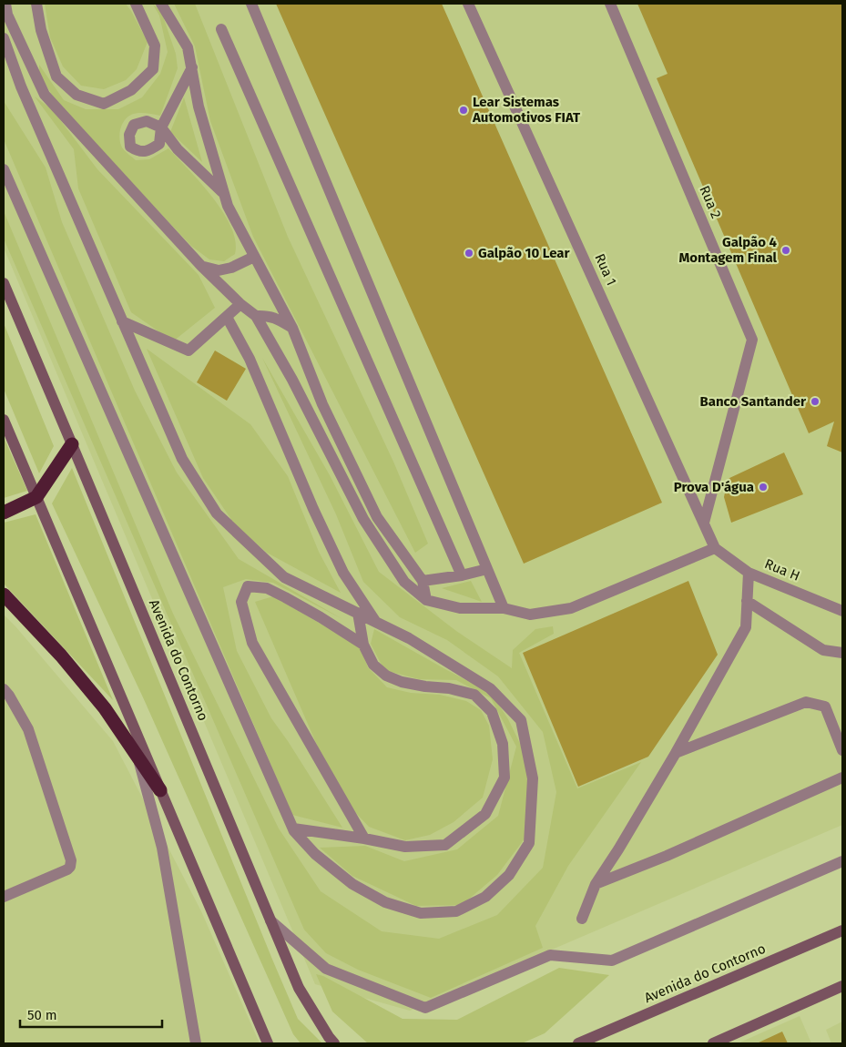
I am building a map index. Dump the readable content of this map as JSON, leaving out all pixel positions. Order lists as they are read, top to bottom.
{
  "streets": {
    "main road": ["Avenida do Contorno"],
    "lane": ["Rua 2", "Rua 1", "Rua H"]
  },
  "crossings": [
    ["Rua 2", "Rua 1"],
    ["Rua 1", "Rua H"]
  ],
  "places": [
    "Lear Sistemas Automotivos FIAT",
    "Galpão 4 Montagem Final",
    "Galpão 10 Lear",
    "Banco Santander",
    "Prova D'água"
  ],
  "scale_bar": "50 m"
}
